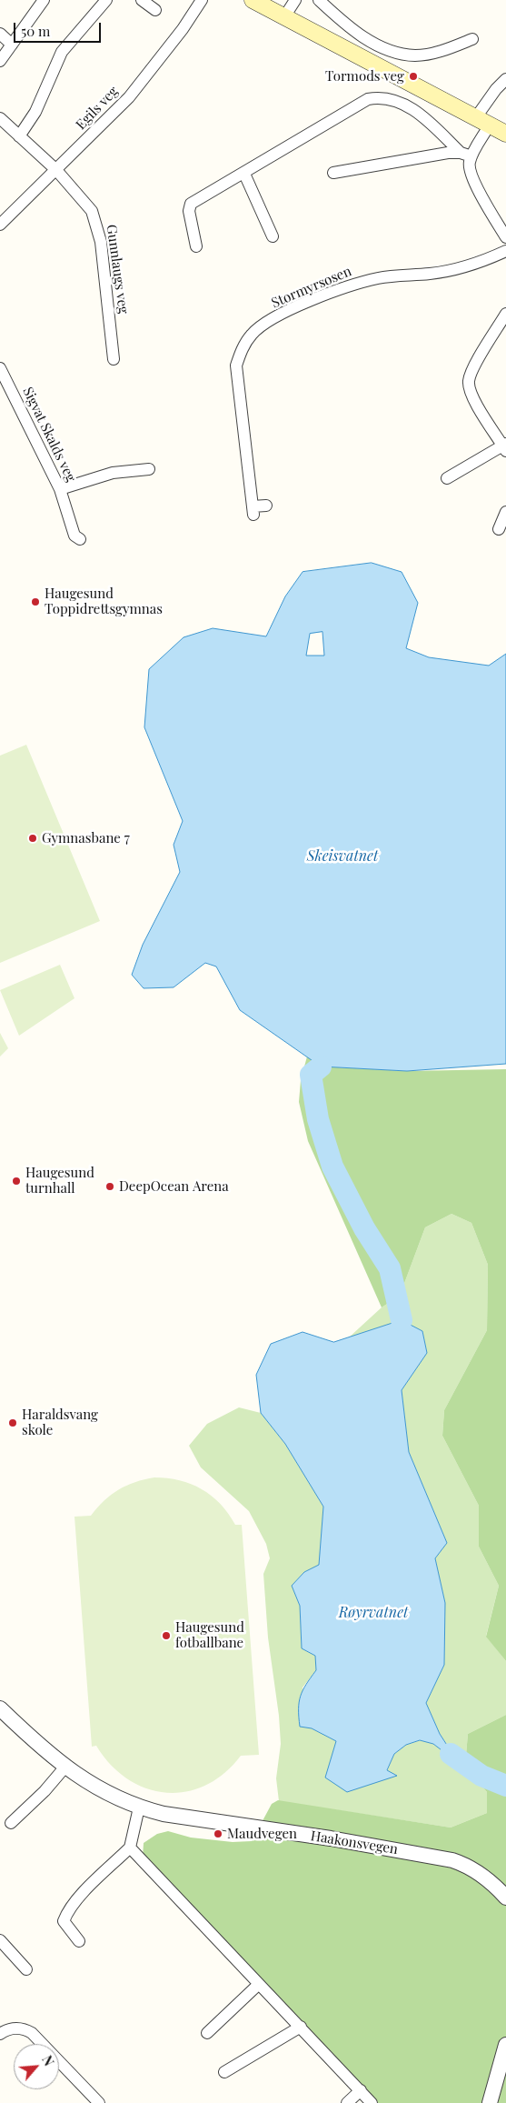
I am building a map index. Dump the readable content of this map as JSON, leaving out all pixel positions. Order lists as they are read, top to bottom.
{
  "streets": {
    "street": [
      "Egils veg",
      "Gunnlaugs veg",
      "Stormyrsosen",
      "Sigvat Skalds veg",
      "Haakonsvegen"
    ]
  },
  "crossings": [
    ["Egils veg", "Gunnlaugs veg"]
  ],
  "water": ["Skeisvatnet", "Røyrvatnet"],
  "places": [
    "Tormods veg",
    "Haugesund Toppidrettsgymnas",
    "Gymnasbane 7",
    "Haugesund turnhall",
    "DeepOcean Arena",
    "Haraldsvang skole",
    "Haugesund fotballbane",
    "Maudvegen"
  ],
  "scale_bar": "50 m",
  "north": "top right"
}
